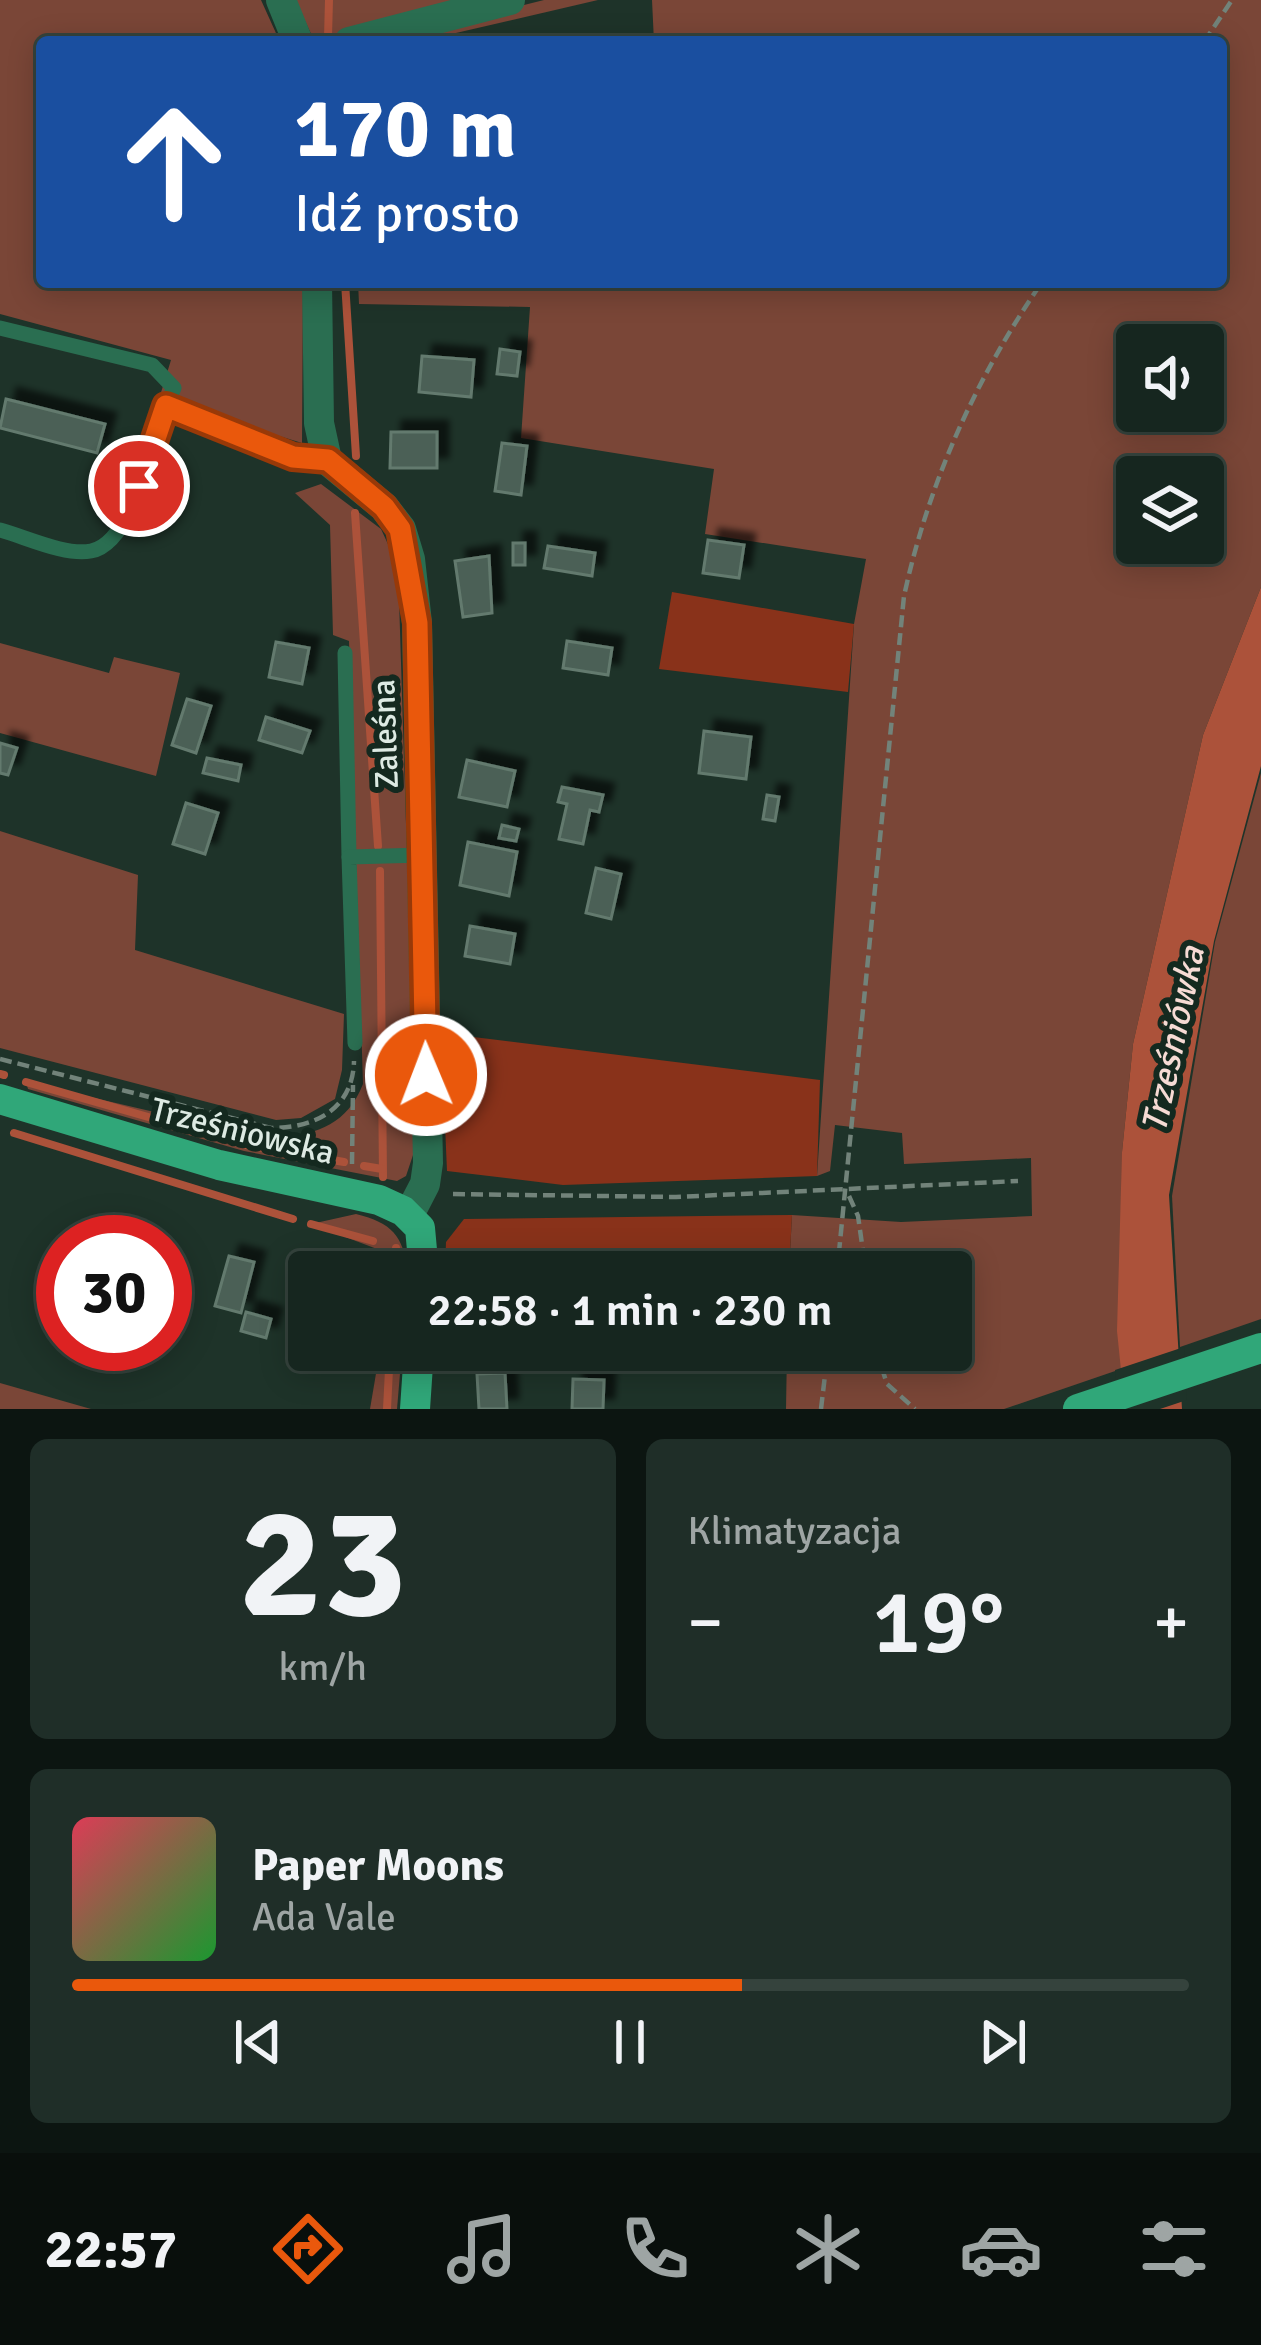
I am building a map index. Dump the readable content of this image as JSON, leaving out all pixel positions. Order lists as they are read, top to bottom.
{
  "streets": {
    "main road": ["Trześniowska"],
    "street": ["Zaleśna"]
  },
  "crossings": [
    ["Zaleśna", "Trześniowska"]
  ],
  "water": ["Trześniówka"],
  "page": {
    "turn": ["170 m", "Idź prosto"],
    "limit": "30",
    "trip": "22:58 · 1 min · 230 m",
    "tile": [
      ["23", "km/h"],
      "Klimatyzacja"
    ],
    "heat": ["−", "19°", "+"],
    "song": ["Paper Moons", "Ada Vale"],
    "tabs": "22:57"
  }
}
